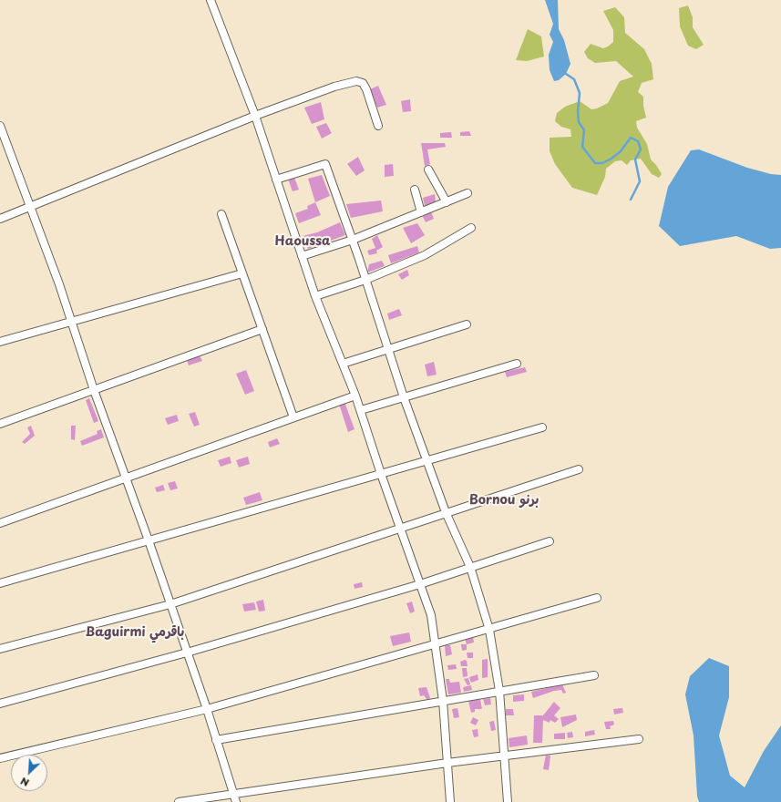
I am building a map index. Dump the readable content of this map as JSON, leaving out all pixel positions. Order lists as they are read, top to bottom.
{
  "districts": ["Haoussa", "Bornou برنو", "Baguirmi باقرمي"],
  "north": "bottom left"
}
